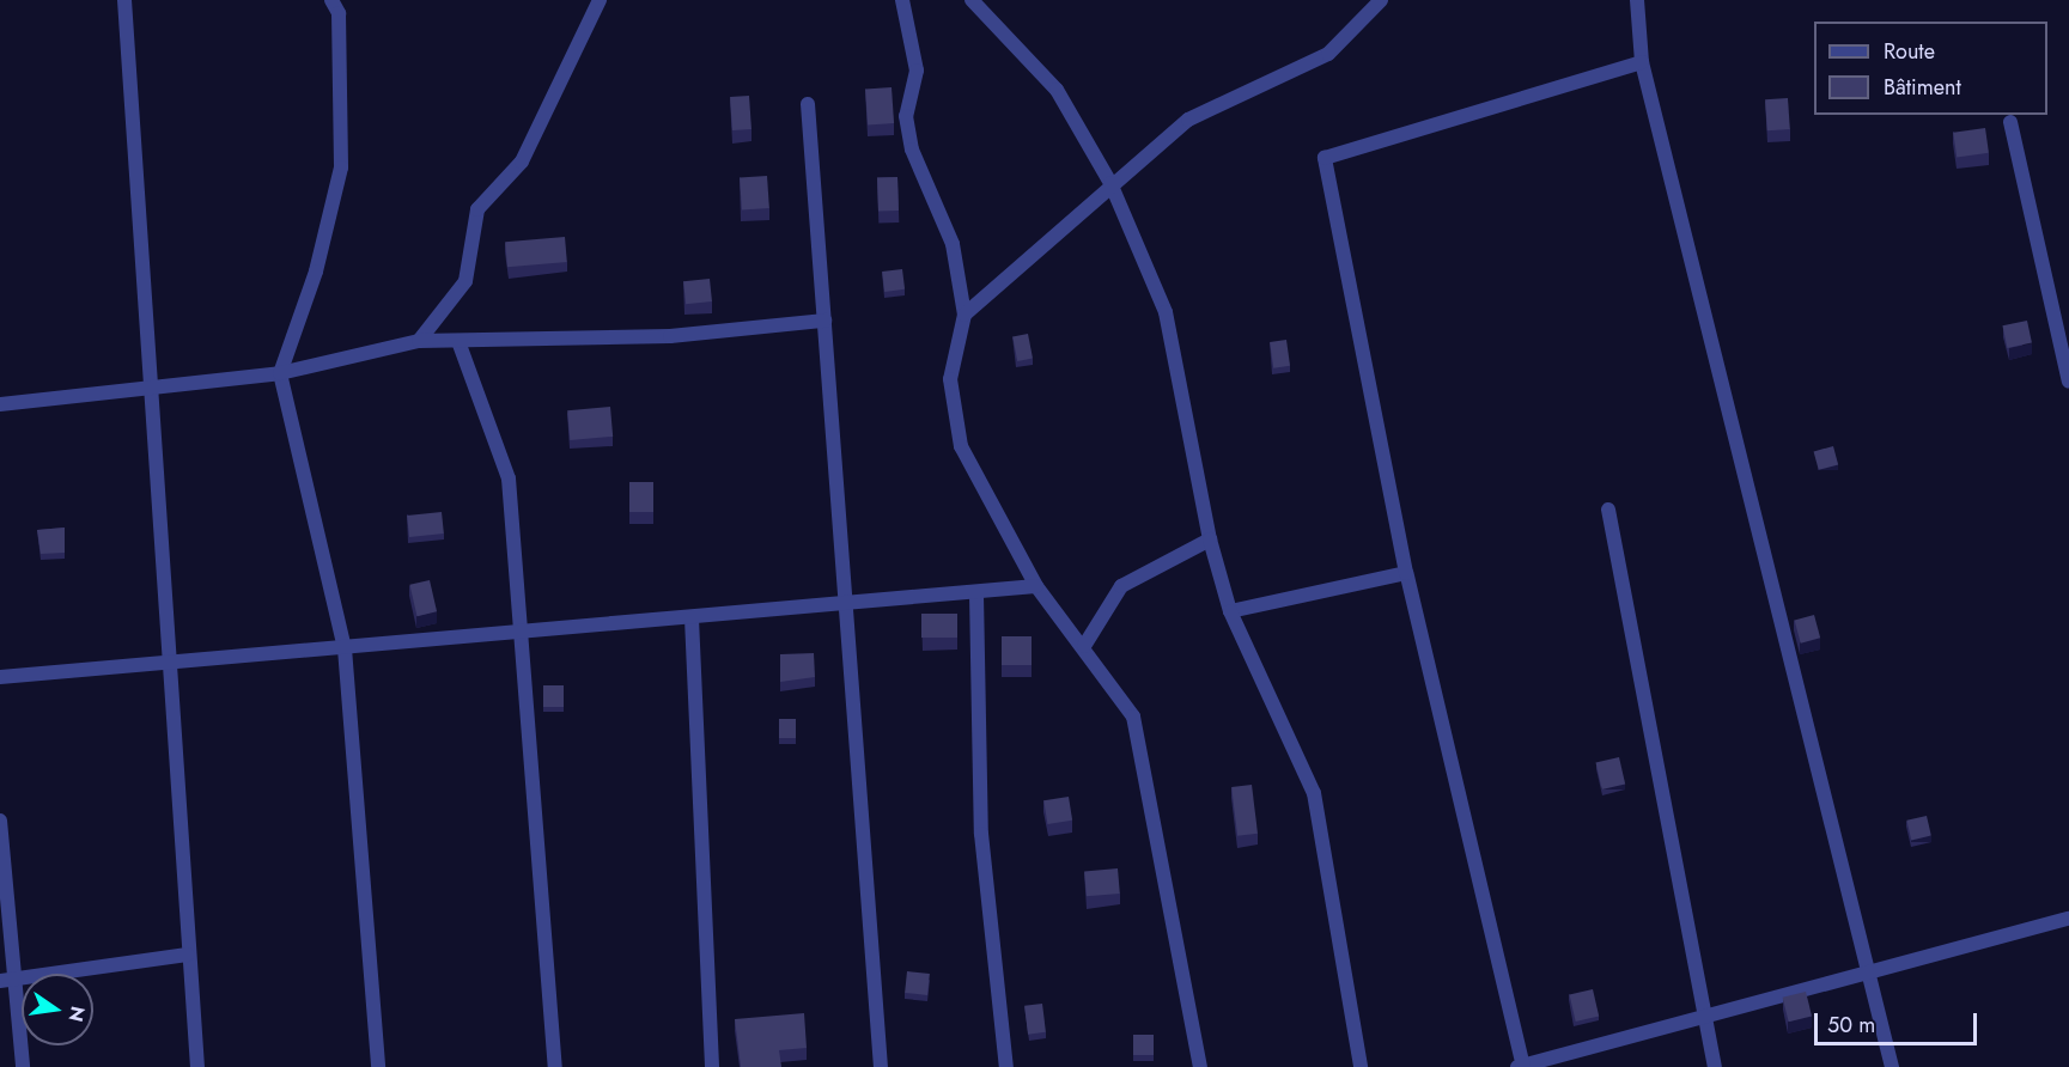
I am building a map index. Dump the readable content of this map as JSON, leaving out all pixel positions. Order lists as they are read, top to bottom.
{
  "legend": ["Route", "Bâtiment"],
  "scale_bar": "50 m",
  "north": "right"
}
